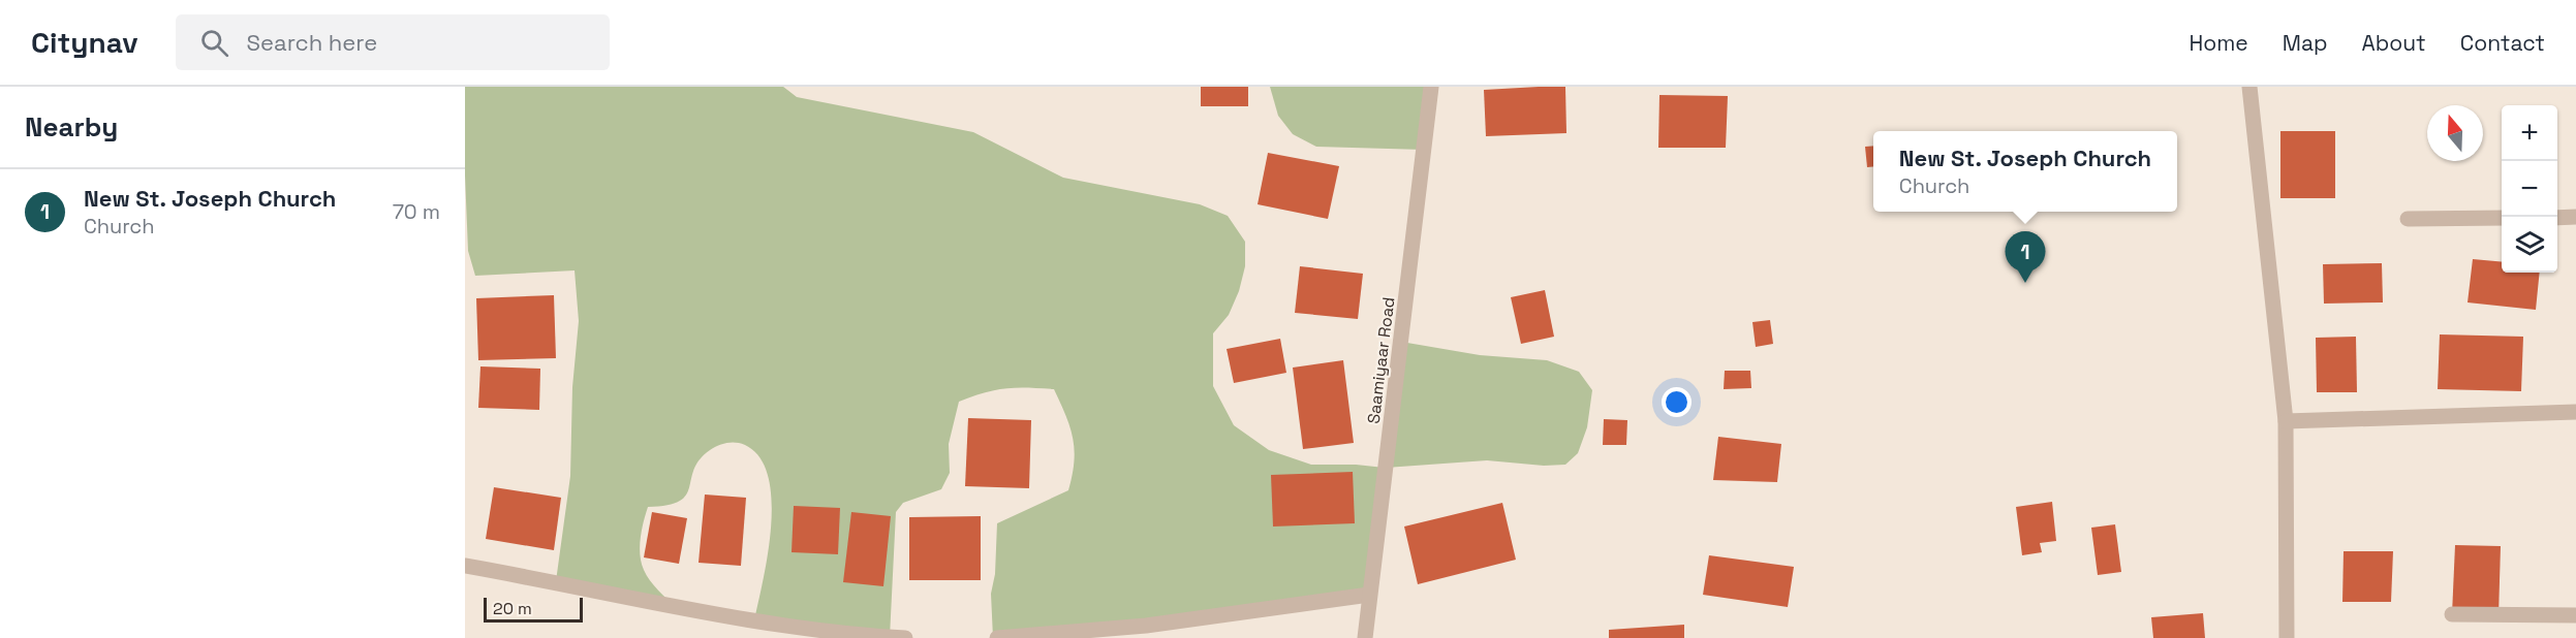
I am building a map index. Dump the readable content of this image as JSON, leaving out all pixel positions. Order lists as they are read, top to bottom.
{
  "streets": {
    "street": ["Saamiyaar Road"]
  },
  "scale_bar": "20 m",
  "north": "top",
  "page": {
    "header": "Citynav",
    "search": "Search here",
    "nav": [
      "Home",
      "Map",
      "About",
      "Contact"
    ],
    "heading": "Nearby",
    "map_buttons": ["+", "−"],
    "popup": ["New St. Joseph Church", "Church"],
    "list": [
      {
        "mark": "1",
        "name": "New St. Joseph Church",
        "note": "Church",
        "value": "70 m"
      }
    ],
    "pins": "1",
    "scale": "20 m"
  }
}
